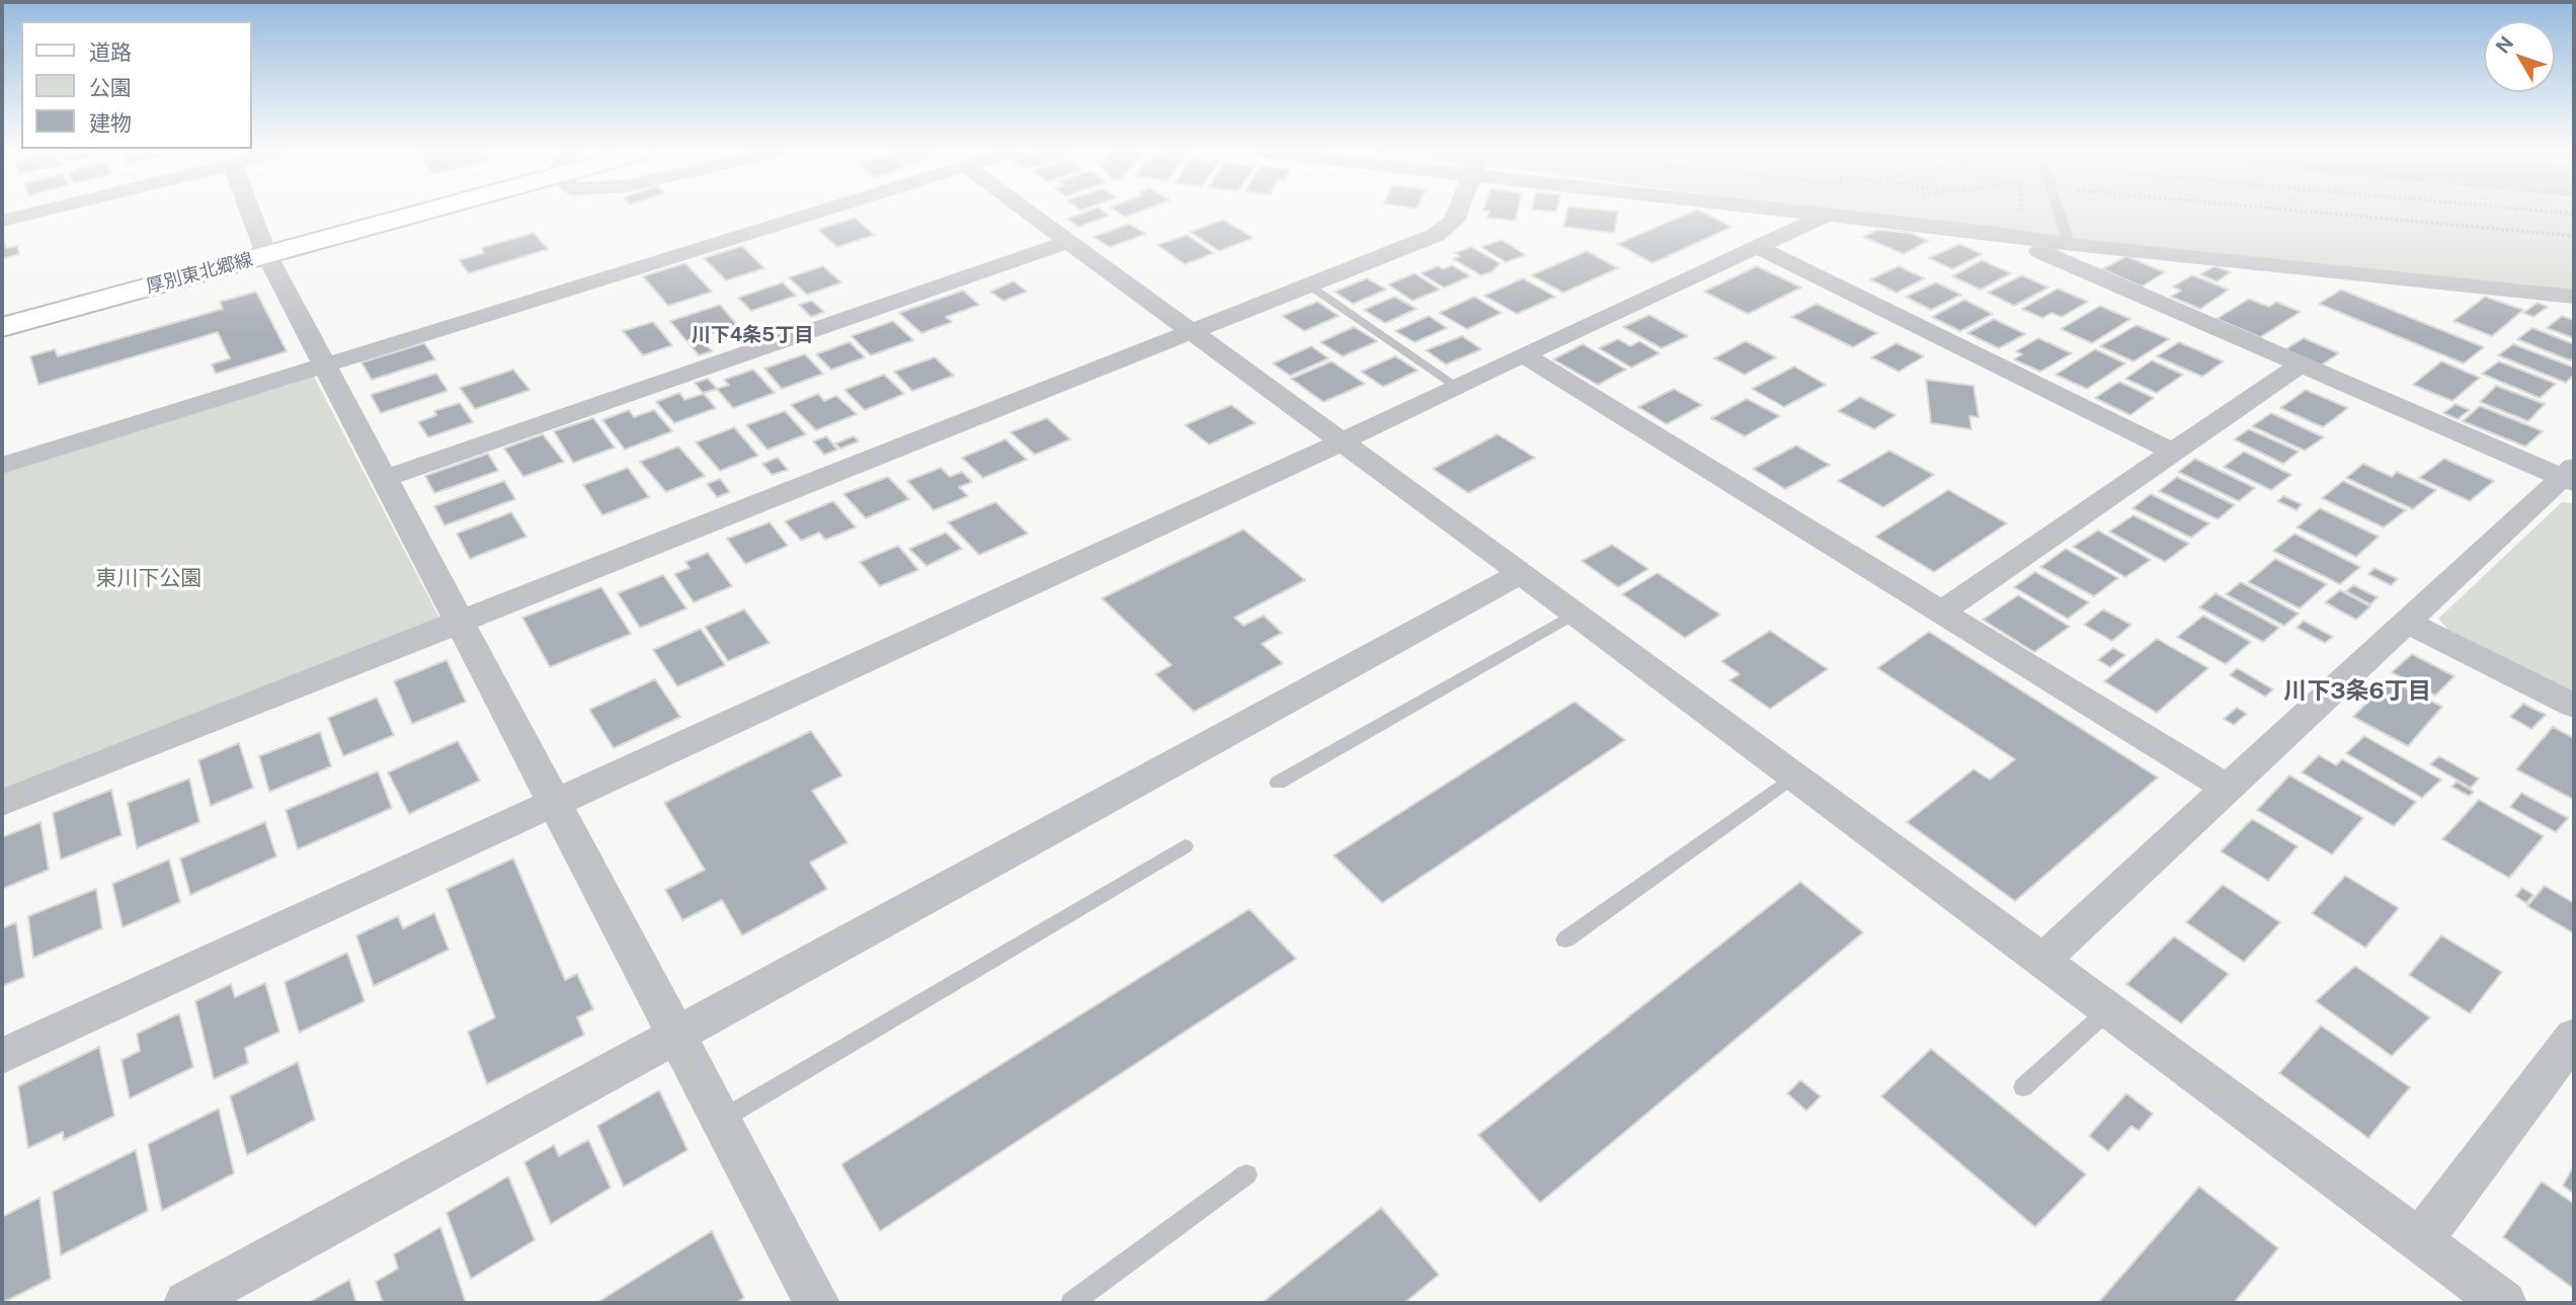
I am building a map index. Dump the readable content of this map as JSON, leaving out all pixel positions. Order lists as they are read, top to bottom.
{
  "streets": {
    "main road": ["厚別東北郷線"]
  },
  "districts": ["川下4条5丁目", "川下3条6丁目"],
  "parks": ["東川下公園"],
  "legend": ["道路", "公園", "建物"],
  "north": "top left"
}
